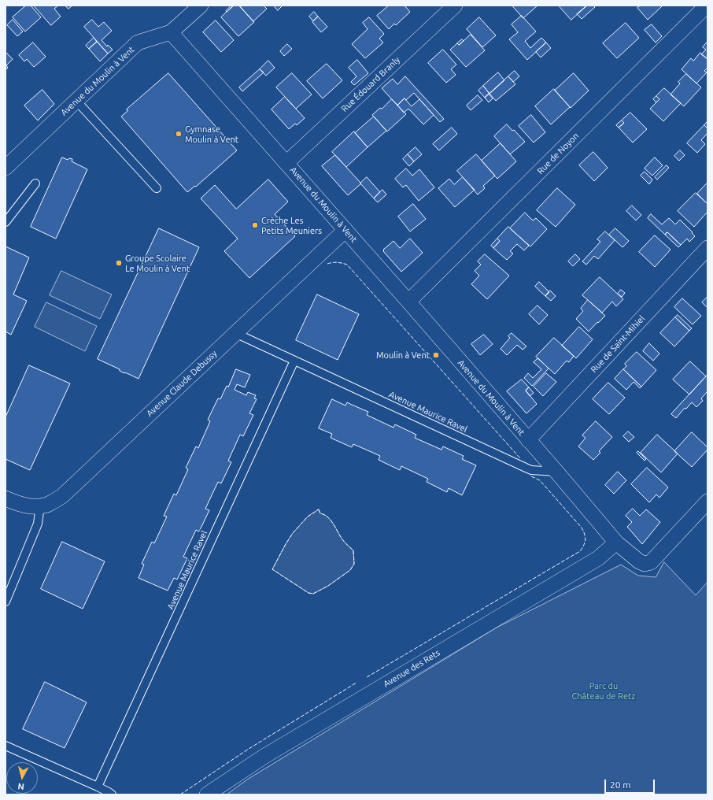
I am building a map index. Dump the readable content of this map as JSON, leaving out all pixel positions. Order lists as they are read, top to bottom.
{
  "streets": {
    "street": [
      "Avenue du Moulin à Vent",
      "Rue Édouard Branly",
      "Rue de Noyon",
      "Rue de Saint-Mihiel",
      "Avenue Claude Debussy",
      "Avenue des Rets"
    ],
    "lane": ["Avenue Maurice Ravel"]
  },
  "crossings": [
    ["Avenue du Moulin à Vent", "Rue Édouard Branly"],
    ["Avenue du Moulin à Vent", "Rue de Noyon"],
    ["Avenue du Moulin à Vent", "Rue de Saint-Mihiel"],
    ["Avenue du Moulin à Vent", "Avenue Claude Debussy"],
    ["Avenue du Moulin à Vent", "Avenue Maurice Ravel"],
    ["Avenue du Moulin à Vent", "Avenue des Rets"],
    ["Avenue Claude Debussy", "Avenue Maurice Ravel"]
  ],
  "parks": ["Parc du Château de Retz"],
  "places": [
    "Gymnase Moulin à Vent",
    "Crèche Les Petits Meuniers",
    "Groupe Scolaire Le Moulin à Vent",
    "Moulin à Vent"
  ],
  "scale_bar": "20 m",
  "north": "bottom"
}
